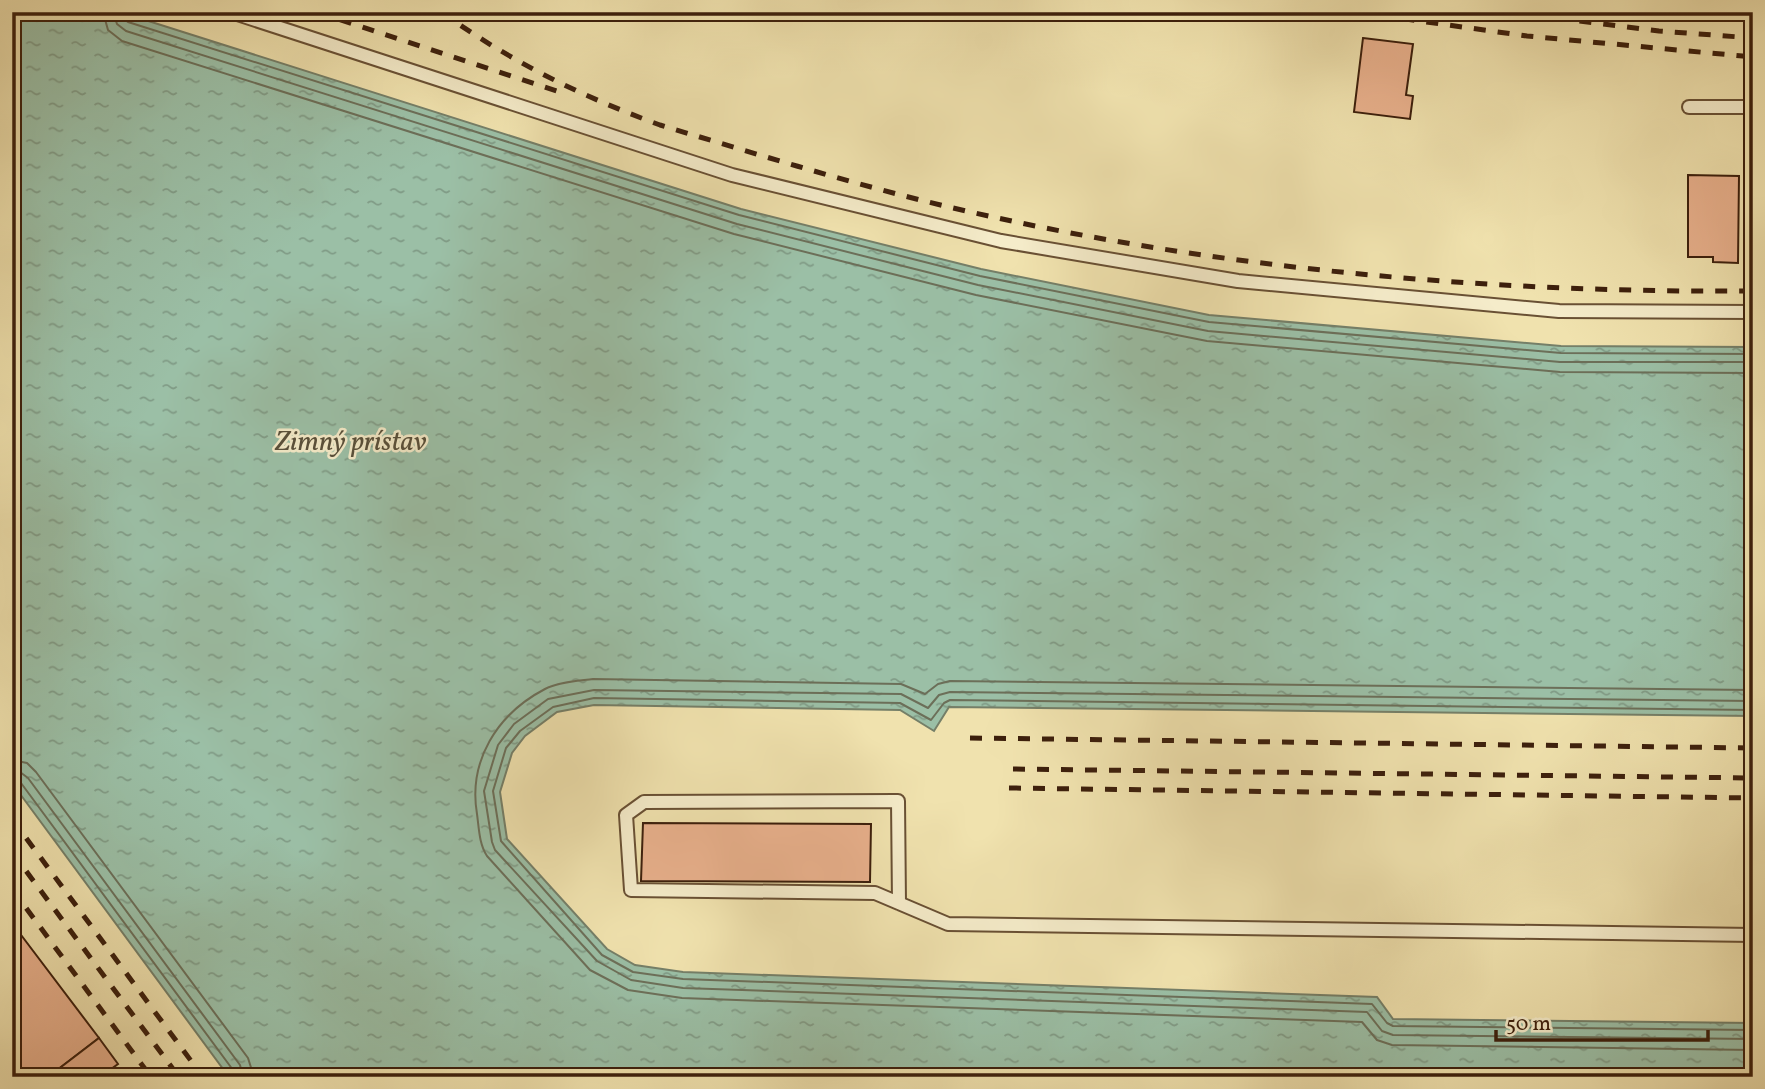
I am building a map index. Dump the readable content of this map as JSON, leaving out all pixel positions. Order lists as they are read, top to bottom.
{
  "water": ["Zimný prístav"],
  "scale_bar": "50 m"
}
